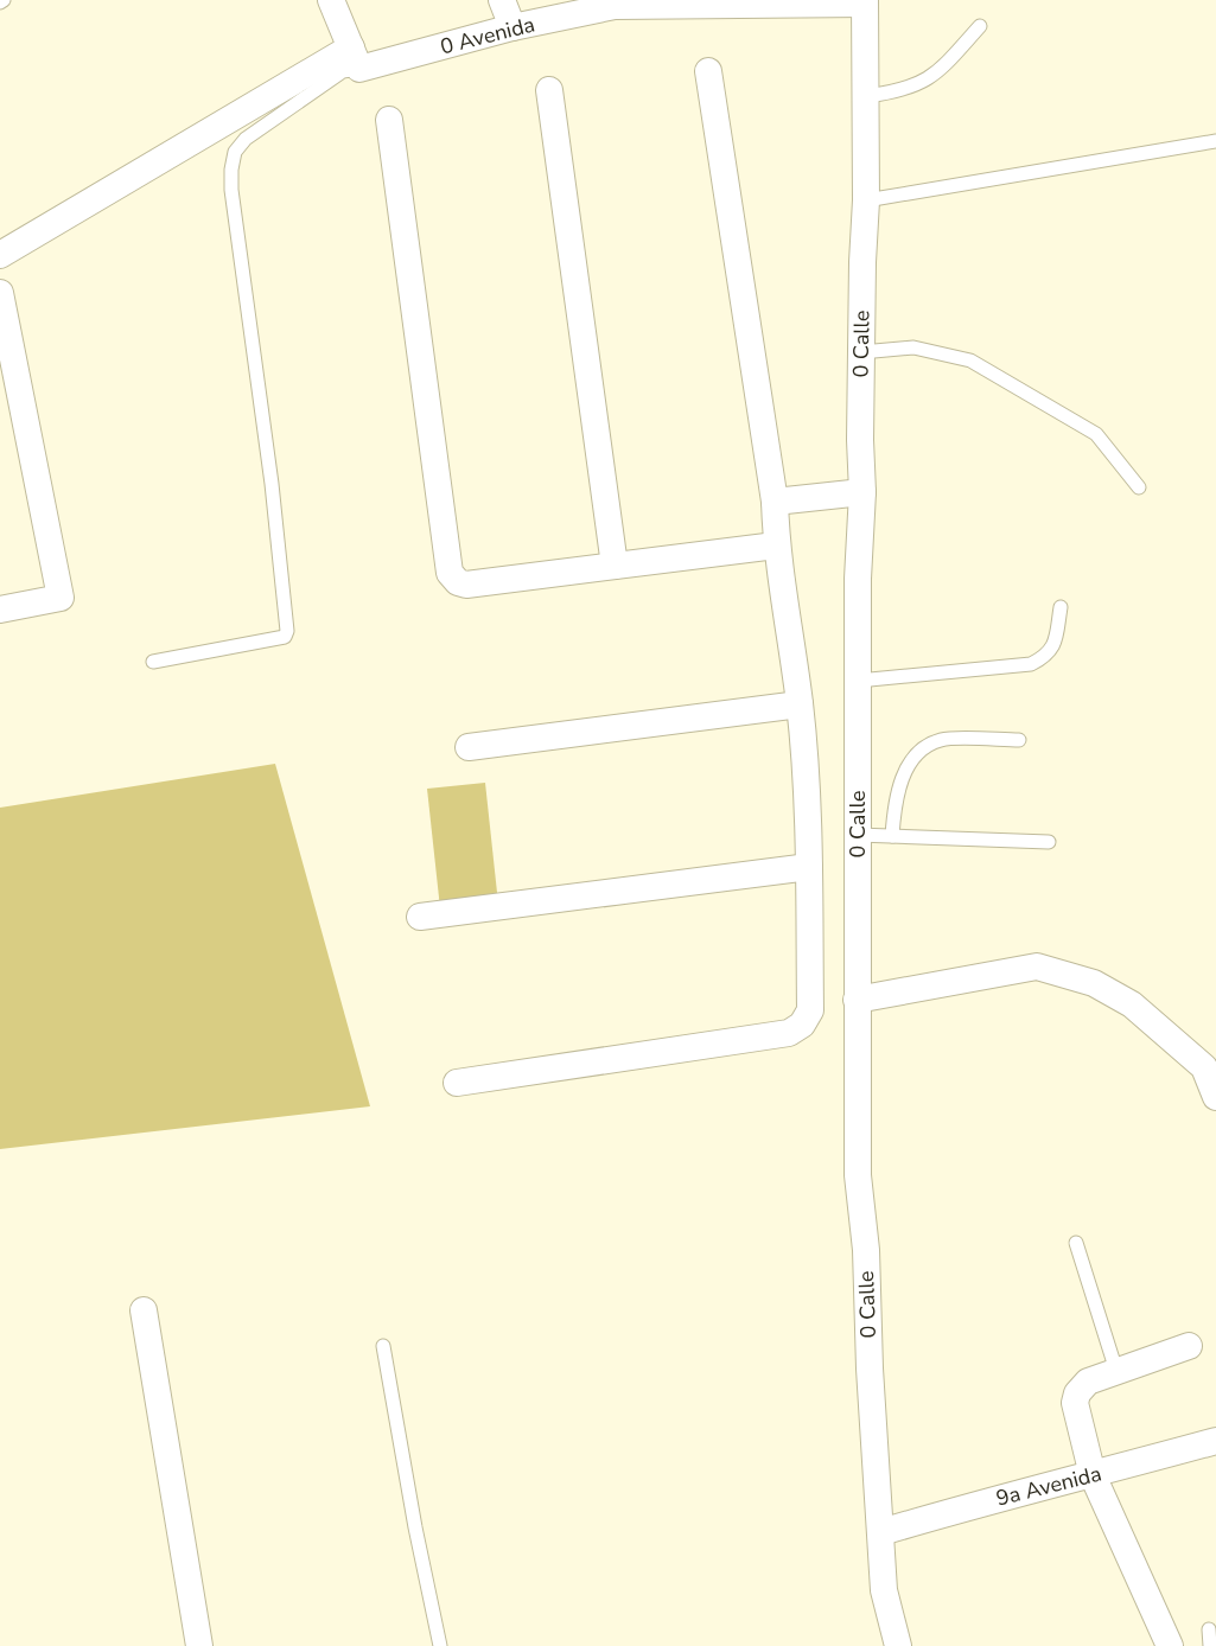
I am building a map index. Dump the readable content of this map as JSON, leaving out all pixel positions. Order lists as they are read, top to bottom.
{
  "streets": {
    "street": ["0 Avenida", "0 Calle", "9a Avenida"]
  },
  "crossings": [
    ["0 Avenida", "0 Calle"],
    ["0 Calle", "9a Avenida"]
  ]
}
